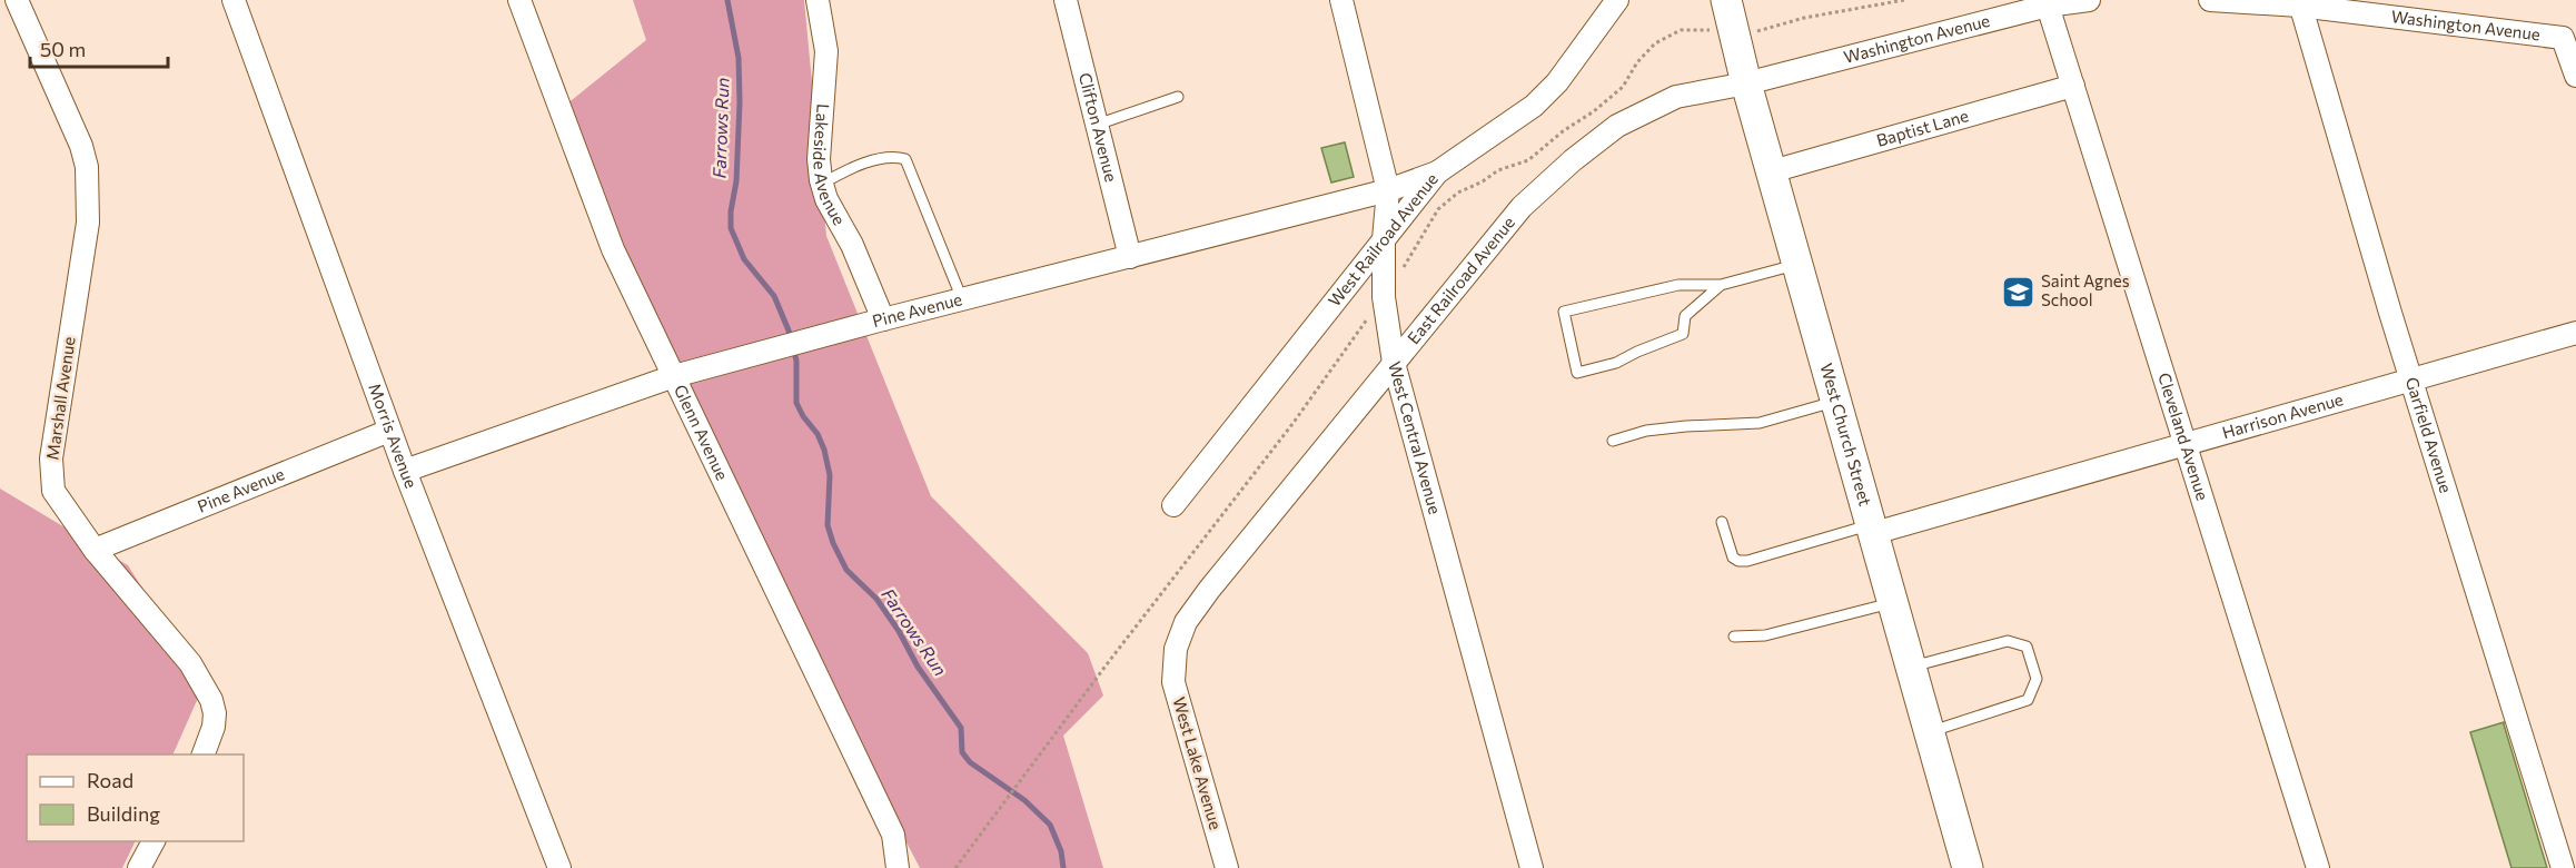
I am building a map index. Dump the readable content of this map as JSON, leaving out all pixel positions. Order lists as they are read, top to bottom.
{
  "streets": {
    "main road": ["West Church Street"],
    "street": [
      "Washington Avenue",
      "Clifton Avenue",
      "Baptist Lane",
      "Lakeside Avenue",
      "West Railroad Avenue",
      "East Railroad Avenue",
      "Pine Avenue",
      "Marshall Avenue",
      "Harrison Avenue",
      "Glenn Avenue",
      "Garfield Avenue",
      "Morris Avenue",
      "Cleveland Avenue",
      "West Central Avenue",
      "West Lake Avenue"
    ]
  },
  "crossings": [
    ["Washington Avenue", "East Railroad Avenue"],
    ["Washington Avenue", "West Church Street"],
    ["Washington Avenue", "Garfield Avenue"],
    ["Washington Avenue", "Cleveland Avenue"],
    ["Clifton Avenue", "Pine Avenue"],
    ["Baptist Lane", "West Church Street"],
    ["Baptist Lane", "Cleveland Avenue"],
    ["Lakeside Avenue", "Pine Avenue"],
    ["West Railroad Avenue", "Pine Avenue"],
    ["West Railroad Avenue", "West Central Avenue"],
    ["East Railroad Avenue", "West Church Street"],
    ["East Railroad Avenue", "West Central Avenue"],
    ["East Railroad Avenue", "West Lake Avenue"],
    ["Pine Avenue", "Marshall Avenue"],
    ["Pine Avenue", "Glenn Avenue"],
    ["Pine Avenue", "Morris Avenue"],
    ["Pine Avenue", "West Central Avenue"],
    ["Harrison Avenue", "West Church Street"],
    ["Harrison Avenue", "Garfield Avenue"],
    ["Harrison Avenue", "Cleveland Avenue"]
  ],
  "water": ["Farrows Run"],
  "places": {
    "school or university": ["Saint Agnes School"]
  },
  "legend": ["Road", "Building"],
  "scale_bar": "50 m"
}
